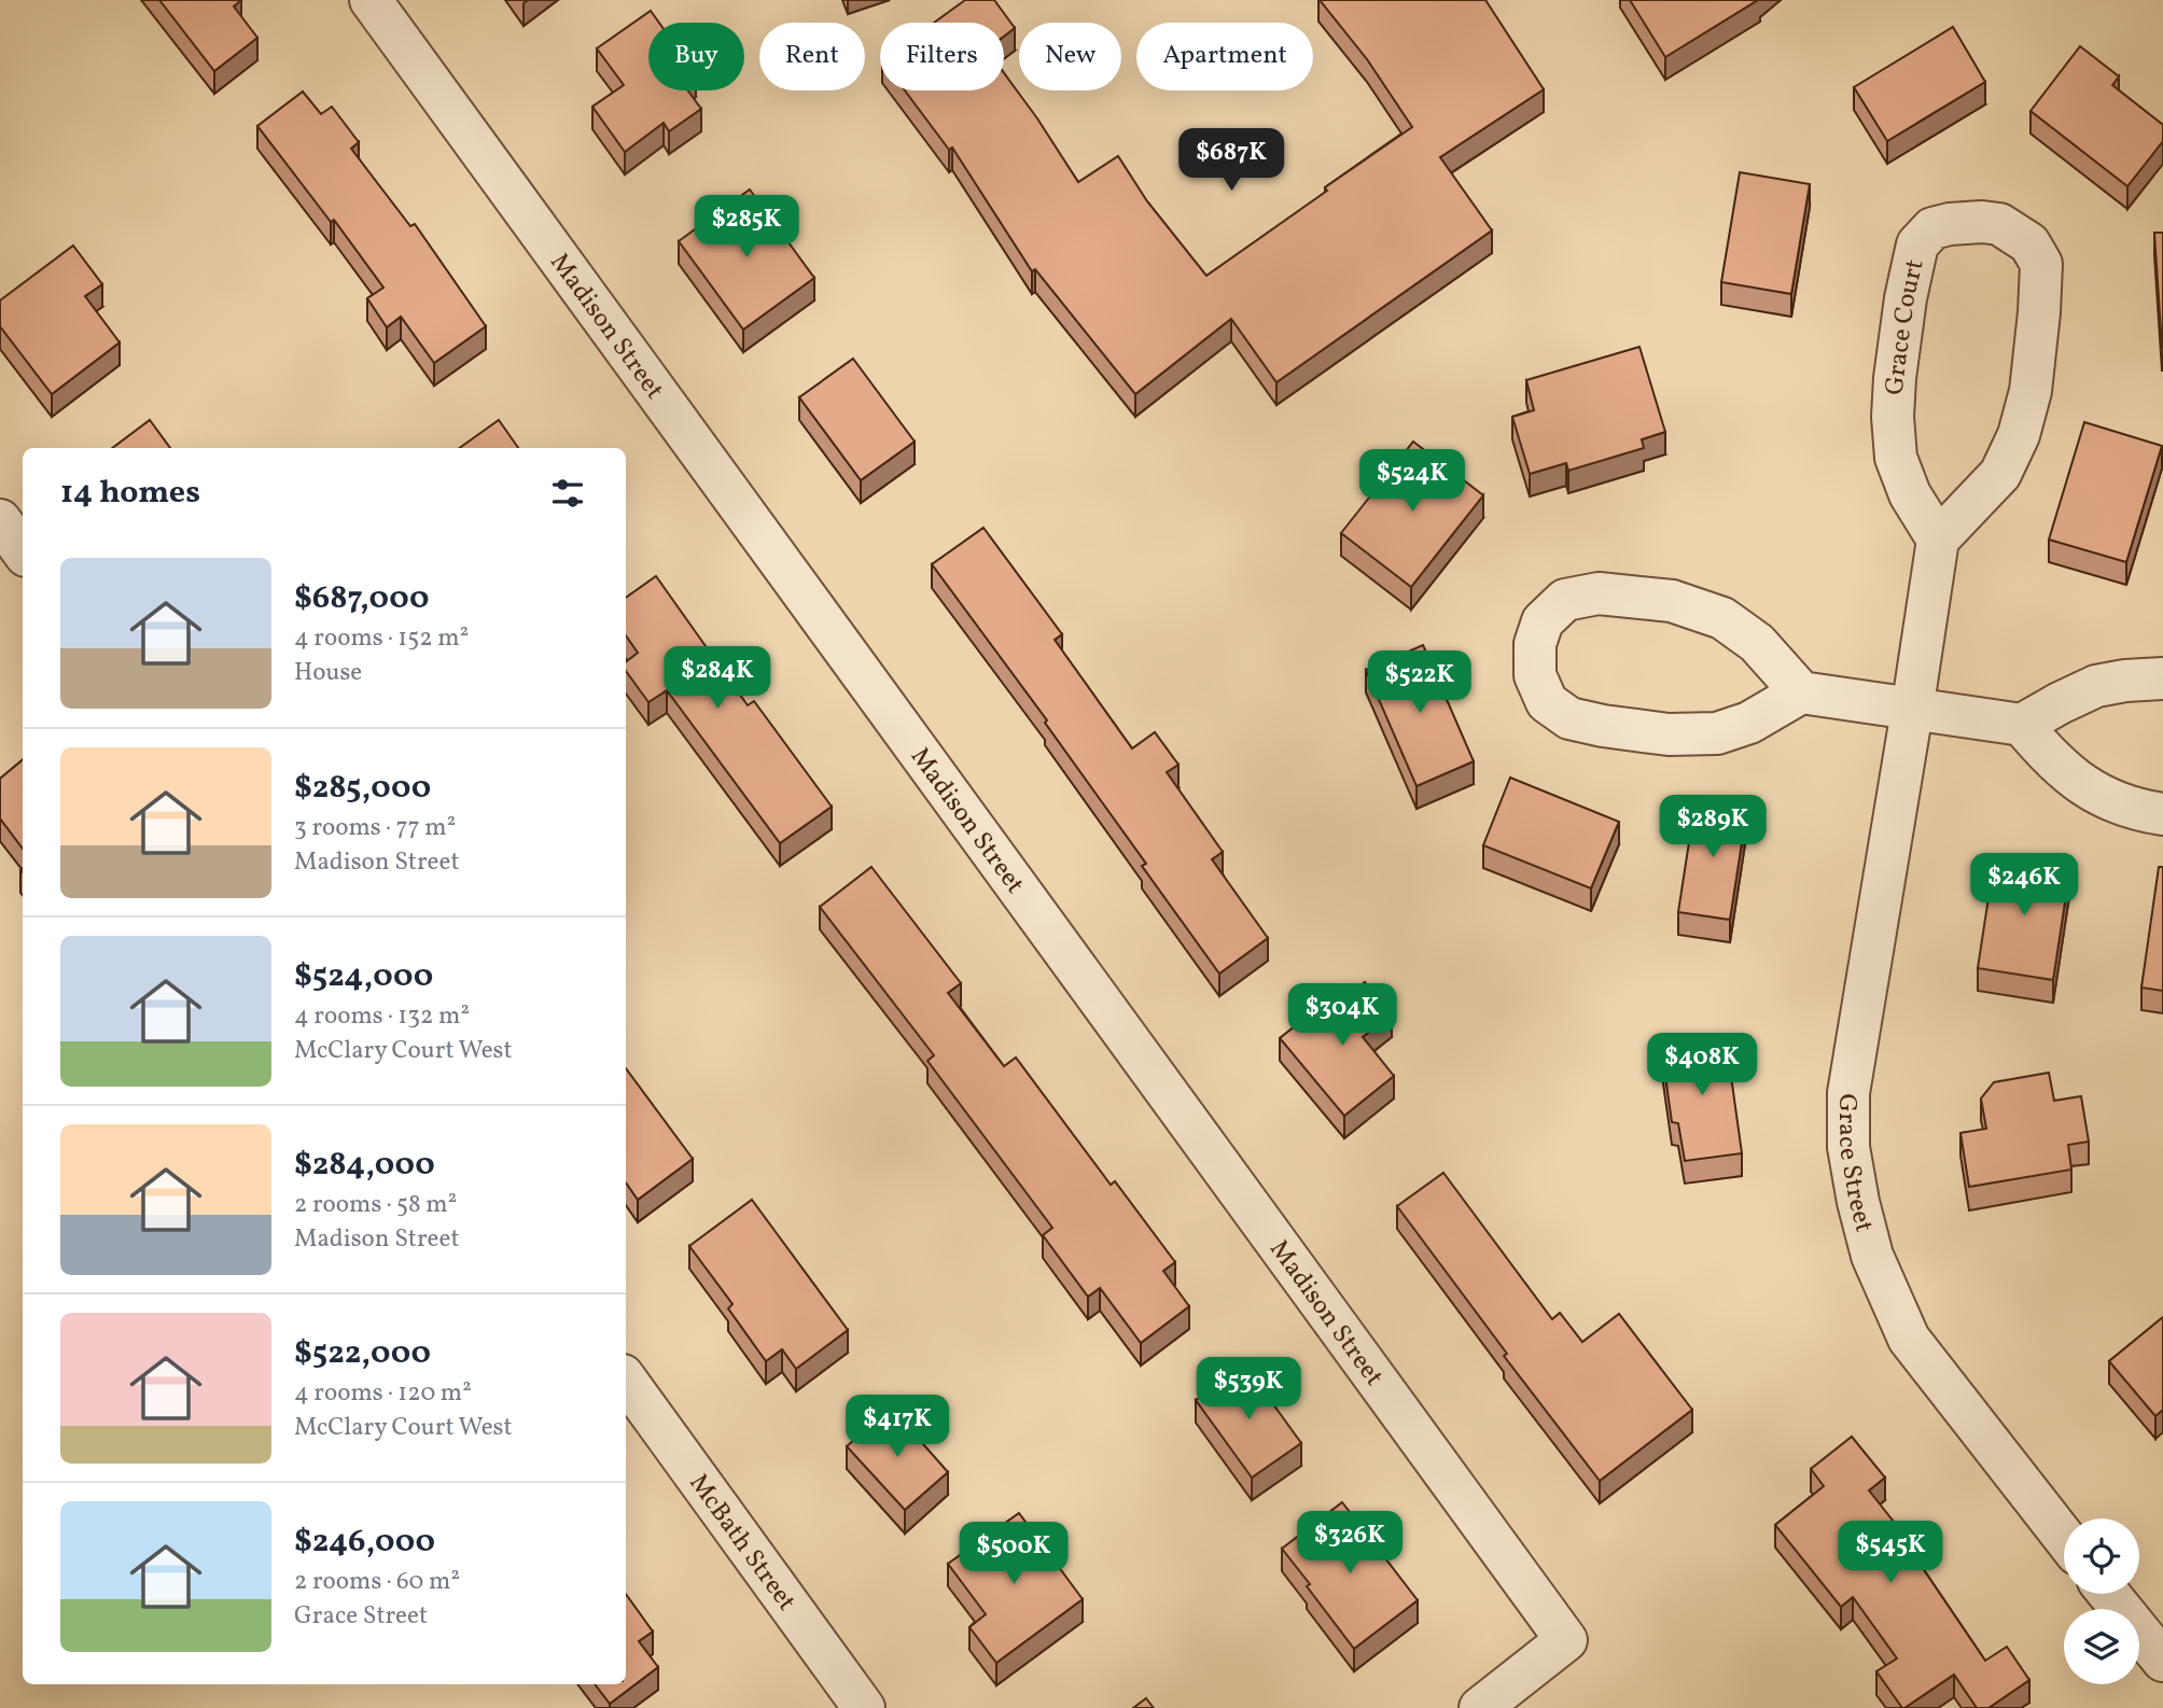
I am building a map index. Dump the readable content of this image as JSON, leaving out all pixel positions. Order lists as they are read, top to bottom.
{
  "streets": {
    "street": [
      "Madison Street",
      "Grace Court",
      "Grace Street",
      "McBath Street"
    ]
  },
  "page": {
    "chip": [
      "Buy",
      "Rent",
      "Filters",
      "New",
      "Apartment"
    ],
    "price": [
      "$687K",
      "$285K",
      "$524K",
      "$284K",
      "$522K",
      "$289K",
      "$246K",
      "$304K",
      "$408K",
      "$539K",
      "$417K",
      "$326K",
      "$545K",
      "$500K"
    ],
    "heading": "14 homes",
    "list": [
      {
        "name": "$687,000",
        "note": "4 rooms · 152 m² · House"
      },
      {
        "name": "$285,000",
        "note": "3 rooms · 77 m² · Madison Street"
      },
      {
        "name": "$524,000",
        "note": "4 rooms · 132 m² · McClary Court West"
      },
      {
        "name": "$284,000",
        "note": "2 rooms · 58 m² · Madison Street"
      },
      {
        "name": "$522,000",
        "note": "4 rooms · 120 m² · McClary Court West"
      },
      {
        "name": "$246,000",
        "note": "2 rooms · 60 m² · Grace Street"
      }
    ]
  }
}
